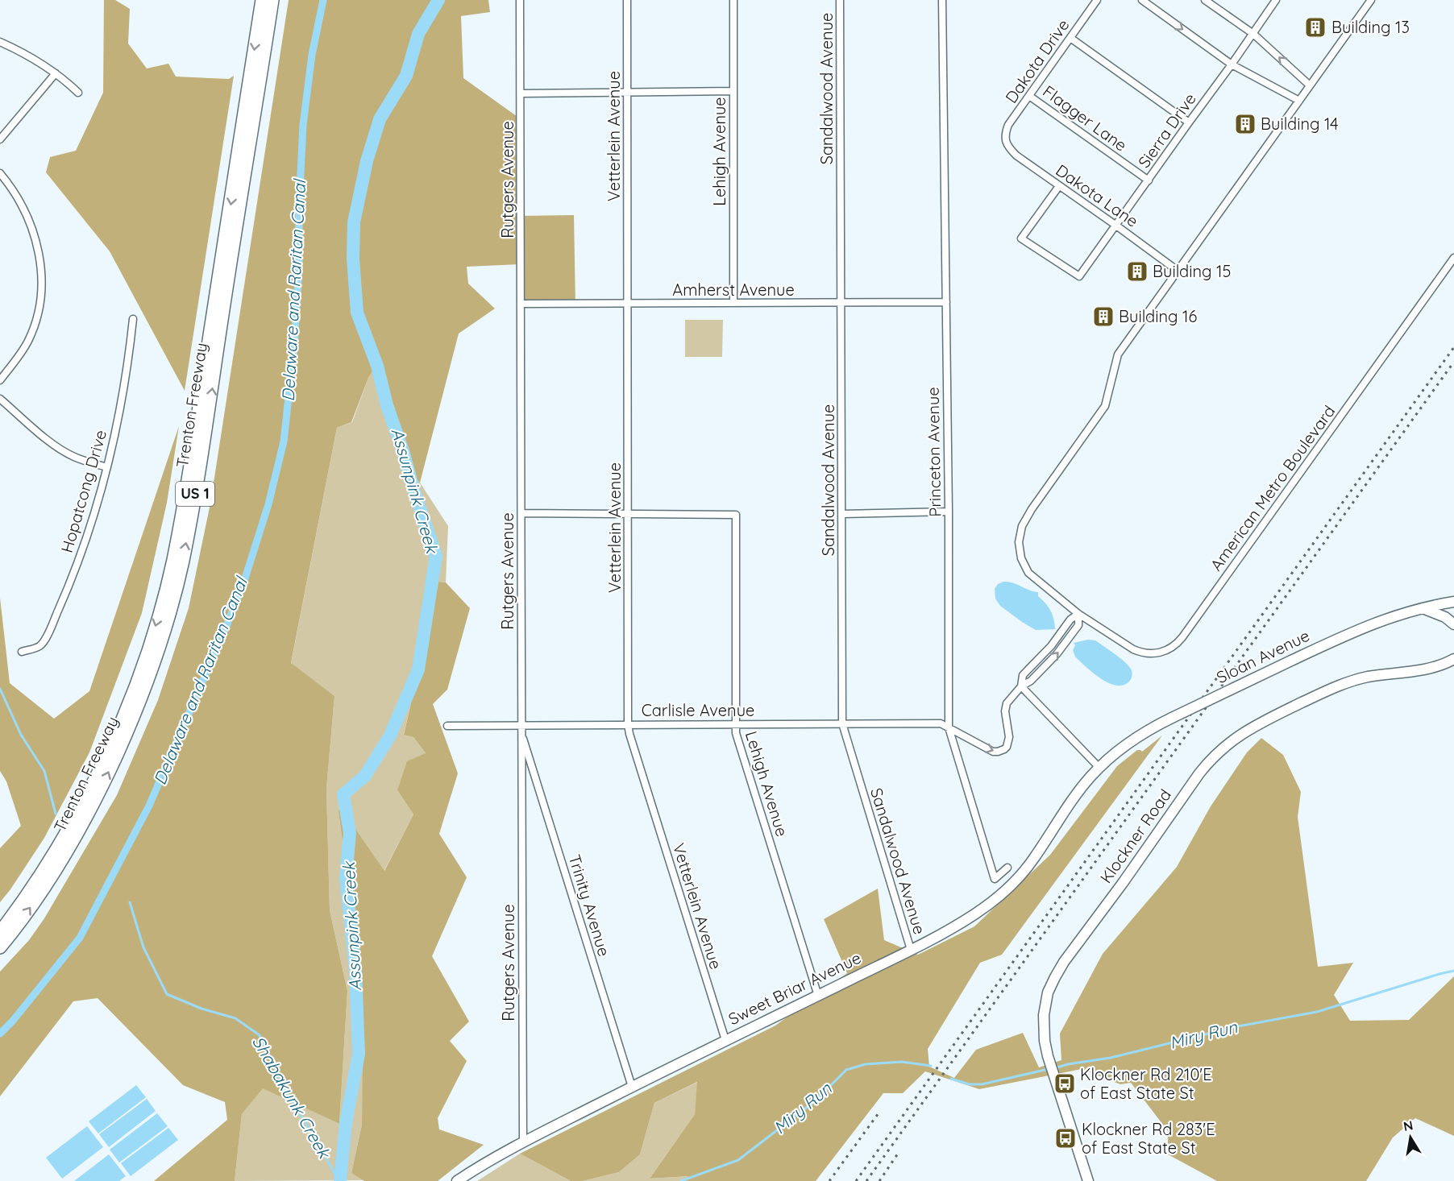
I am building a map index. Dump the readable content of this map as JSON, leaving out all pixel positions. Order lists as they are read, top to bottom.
{
  "streets": {
    "highway": ["Trenton Freeway", "US 1"],
    "main road": ["Sloan Avenue", "Klockner Road", "Sweet Briar Avenue"],
    "street": [
      "Dakota Drive",
      "Sandalwood Avenue",
      "Flagger Lane",
      "Sierra Drive",
      "Vetterlein Avenue",
      "Lehigh Avenue",
      "Rutgers Avenue",
      "Dakota Lane",
      "Amherst Avenue",
      "Princeton Avenue",
      "American Metro Boulevard",
      "Hopatcong Drive",
      "Carlisle Avenue",
      "Trinity Avenue"
    ]
  },
  "crossings": [
    ["Dakota Drive", "Flagger Lane"],
    ["Dakota Drive", "Dakota Lane"],
    ["Sandalwood Avenue", "Amherst Avenue"],
    ["Sandalwood Avenue", "Carlisle Avenue"],
    ["Sandalwood Avenue", "Sweet Briar Avenue"],
    ["Flagger Lane", "Sierra Drive"],
    ["Sierra Drive", "Dakota Lane"],
    ["Vetterlein Avenue", "Lehigh Avenue"],
    ["Vetterlein Avenue", "Amherst Avenue"],
    ["Vetterlein Avenue", "Carlisle Avenue"],
    ["Vetterlein Avenue", "Sweet Briar Avenue"],
    ["Lehigh Avenue", "Amherst Avenue"],
    ["Lehigh Avenue", "Carlisle Avenue"],
    ["Lehigh Avenue", "Sweet Briar Avenue"],
    ["Rutgers Avenue", "Amherst Avenue"],
    ["Rutgers Avenue", "Carlisle Avenue"],
    ["Rutgers Avenue", "Trinity Avenue"],
    ["Rutgers Avenue", "Sweet Briar Avenue"],
    ["Dakota Lane", "American Metro Boulevard"],
    ["Amherst Avenue", "Princeton Avenue"],
    ["Princeton Avenue", "Carlisle Avenue"],
    ["Sloan Avenue", "Sweet Briar Avenue"],
    ["Carlisle Avenue", "Trinity Avenue"],
    ["Trinity Avenue", "Sweet Briar Avenue"]
  ],
  "water": [
    "Delaware and Raritan Canal",
    "Assunpink Creek",
    "Miry Run",
    "Shabakunk Creek"
  ],
  "places": {
    "building": [
      "Building 13",
      "Building 14",
      "Building 15",
      "Building 16"
    ],
    "bus stop": ["Klockner Rd 210'E of East State St", "Klockner Rd 283'E of East State St"]
  },
  "north": "top"
}
